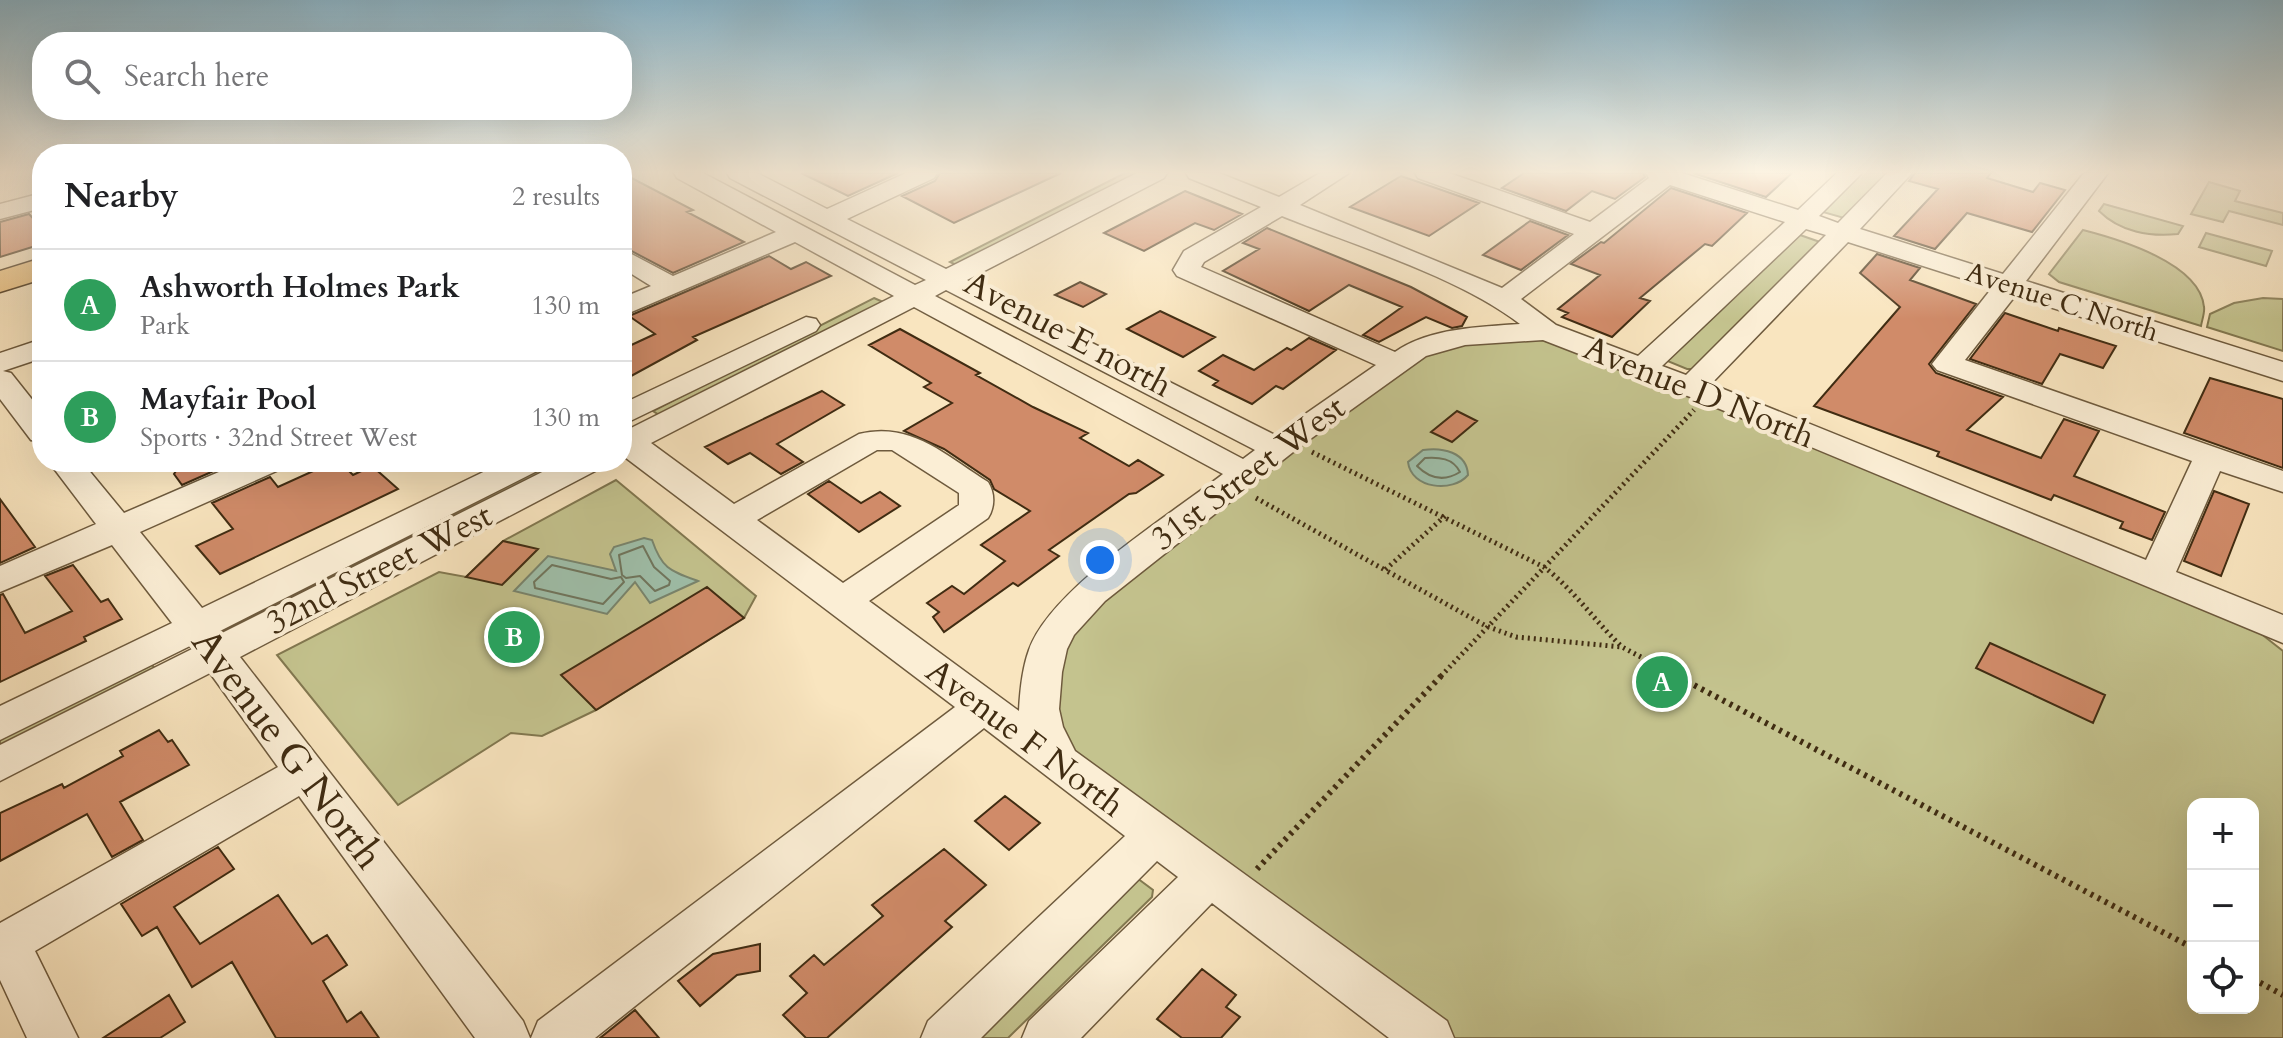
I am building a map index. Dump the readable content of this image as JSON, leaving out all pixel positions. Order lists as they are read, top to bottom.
{
  "streets": {
    "street": [
      "Avenue C North",
      "Avenue E north",
      "Avenue D North",
      "31st Street West",
      "32nd Street West",
      "Avenue F North",
      "Avenue G North"
    ]
  },
  "crossings": [
    ["Avenue E north", "31st Street West"],
    ["Avenue D North", "31st Street West"],
    ["31st Street West", "Avenue F North"],
    ["32nd Street West", "Avenue G North"]
  ],
  "page": {
    "search": "Search here",
    "heading": ["Nearby", "2 results"],
    "list": [
      {
        "mark": "A",
        "name": "Ashworth Holmes Park",
        "note": "Park",
        "value": "130 m"
      },
      {
        "mark": "B",
        "name": "Mayfair Pool",
        "note": "Sports · 32nd Street West",
        "value": "130 m"
      }
    ],
    "pins": ["B", "A"],
    "map_buttons": ["+", "−"]
  }
}
